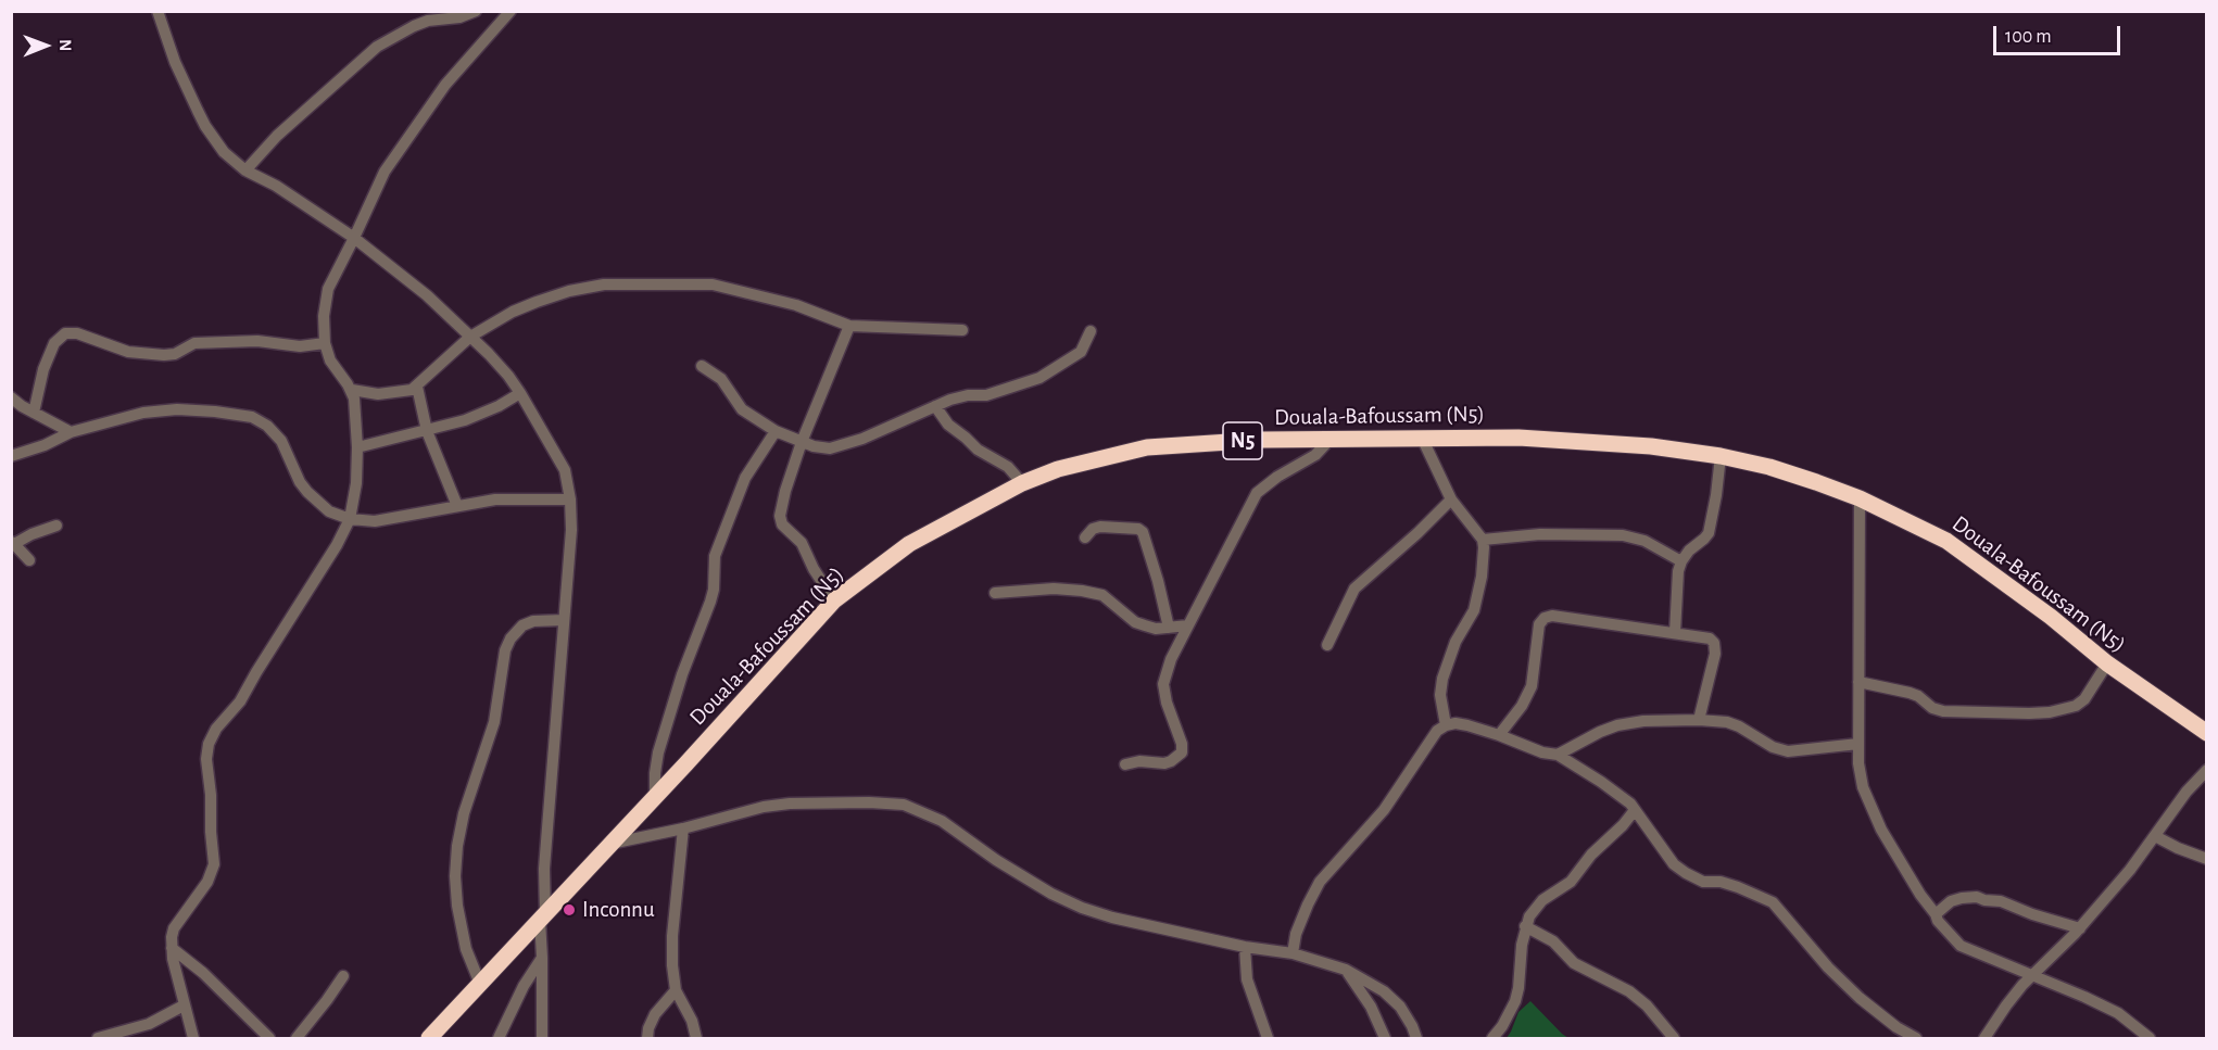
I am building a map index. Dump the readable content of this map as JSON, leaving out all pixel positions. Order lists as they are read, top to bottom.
{
  "streets": {
    "highway": ["Douala-Bafoussam (N5)", "N5"]
  },
  "places": ["Inconnu"],
  "scale_bar": "100 m",
  "north": "right"
}
